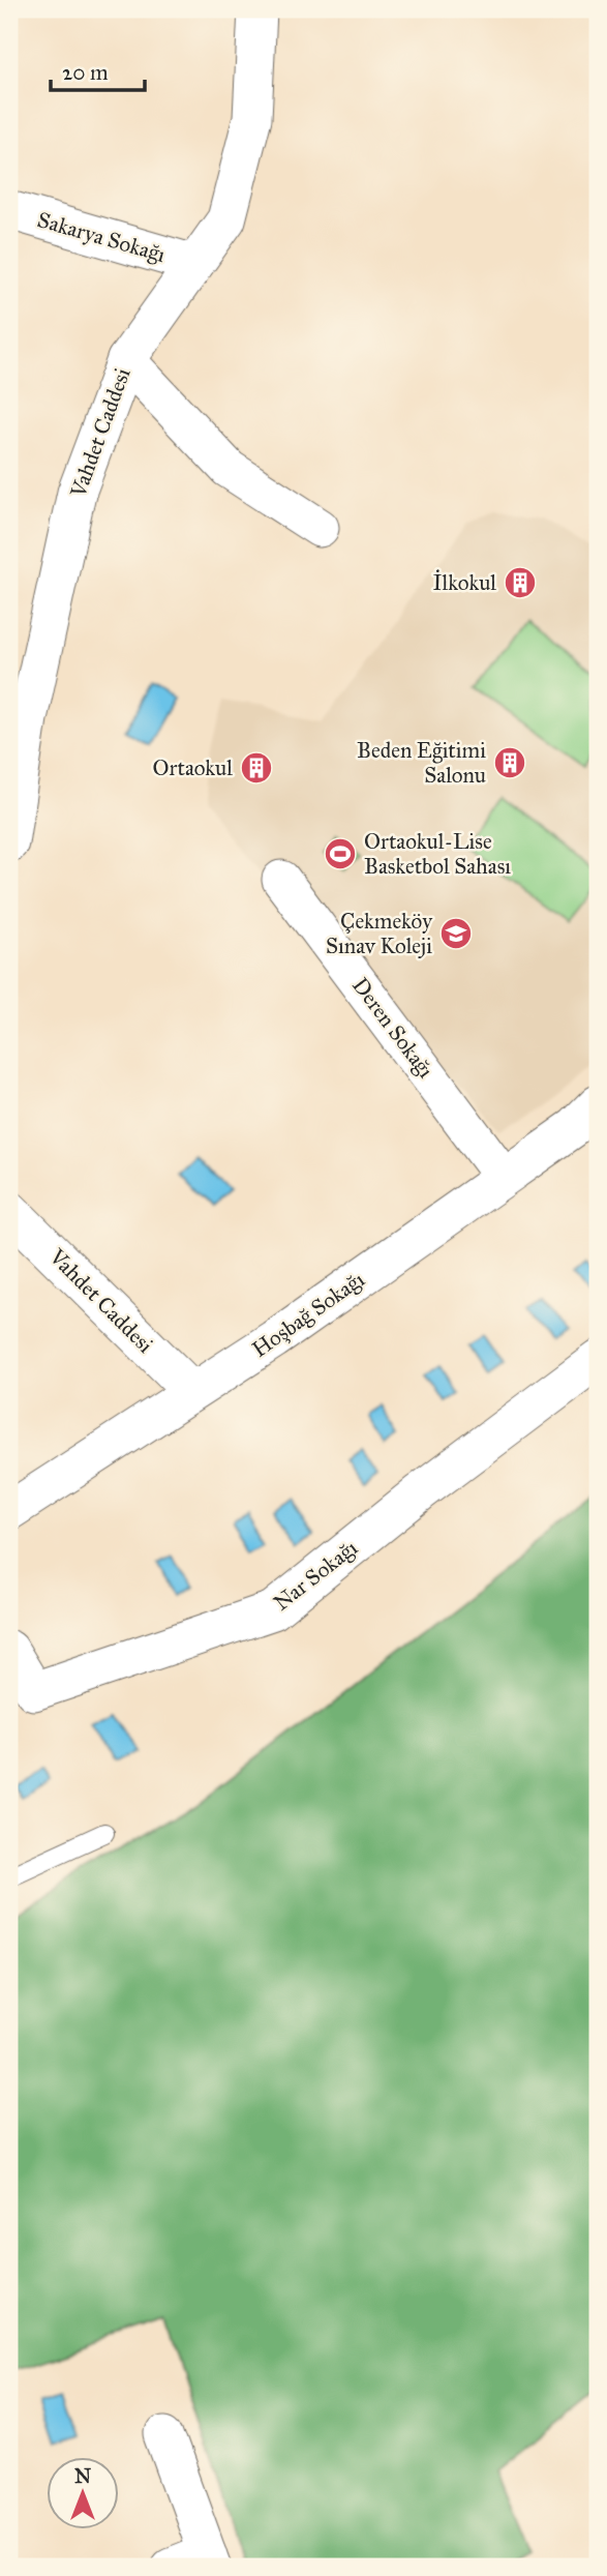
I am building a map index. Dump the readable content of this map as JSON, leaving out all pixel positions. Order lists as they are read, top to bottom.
{
  "streets": {
    "street": [
      "Sakarya Sokağı",
      "Vahdet Caddesi",
      "Deren Sokağı",
      "Hoşbağ Sokağı",
      "Nar Sokağı"
    ]
  },
  "crossings": [
    ["Sakarya Sokağı", "Vahdet Caddesi"],
    ["Vahdet Caddesi", "Hoşbağ Sokağı"],
    ["Deren Sokağı", "Hoşbağ Sokağı"]
  ],
  "places": {
    "building": ["İlkokul", "Beden Eğitimi Salonu", "Ortaokul"],
    "sports": ["Ortaokul-Lise Basketbol Sahası"],
    "school or university": ["Çekmeköy Sınav Koleji"]
  },
  "scale_bar": "20 m",
  "north": "top"
}
